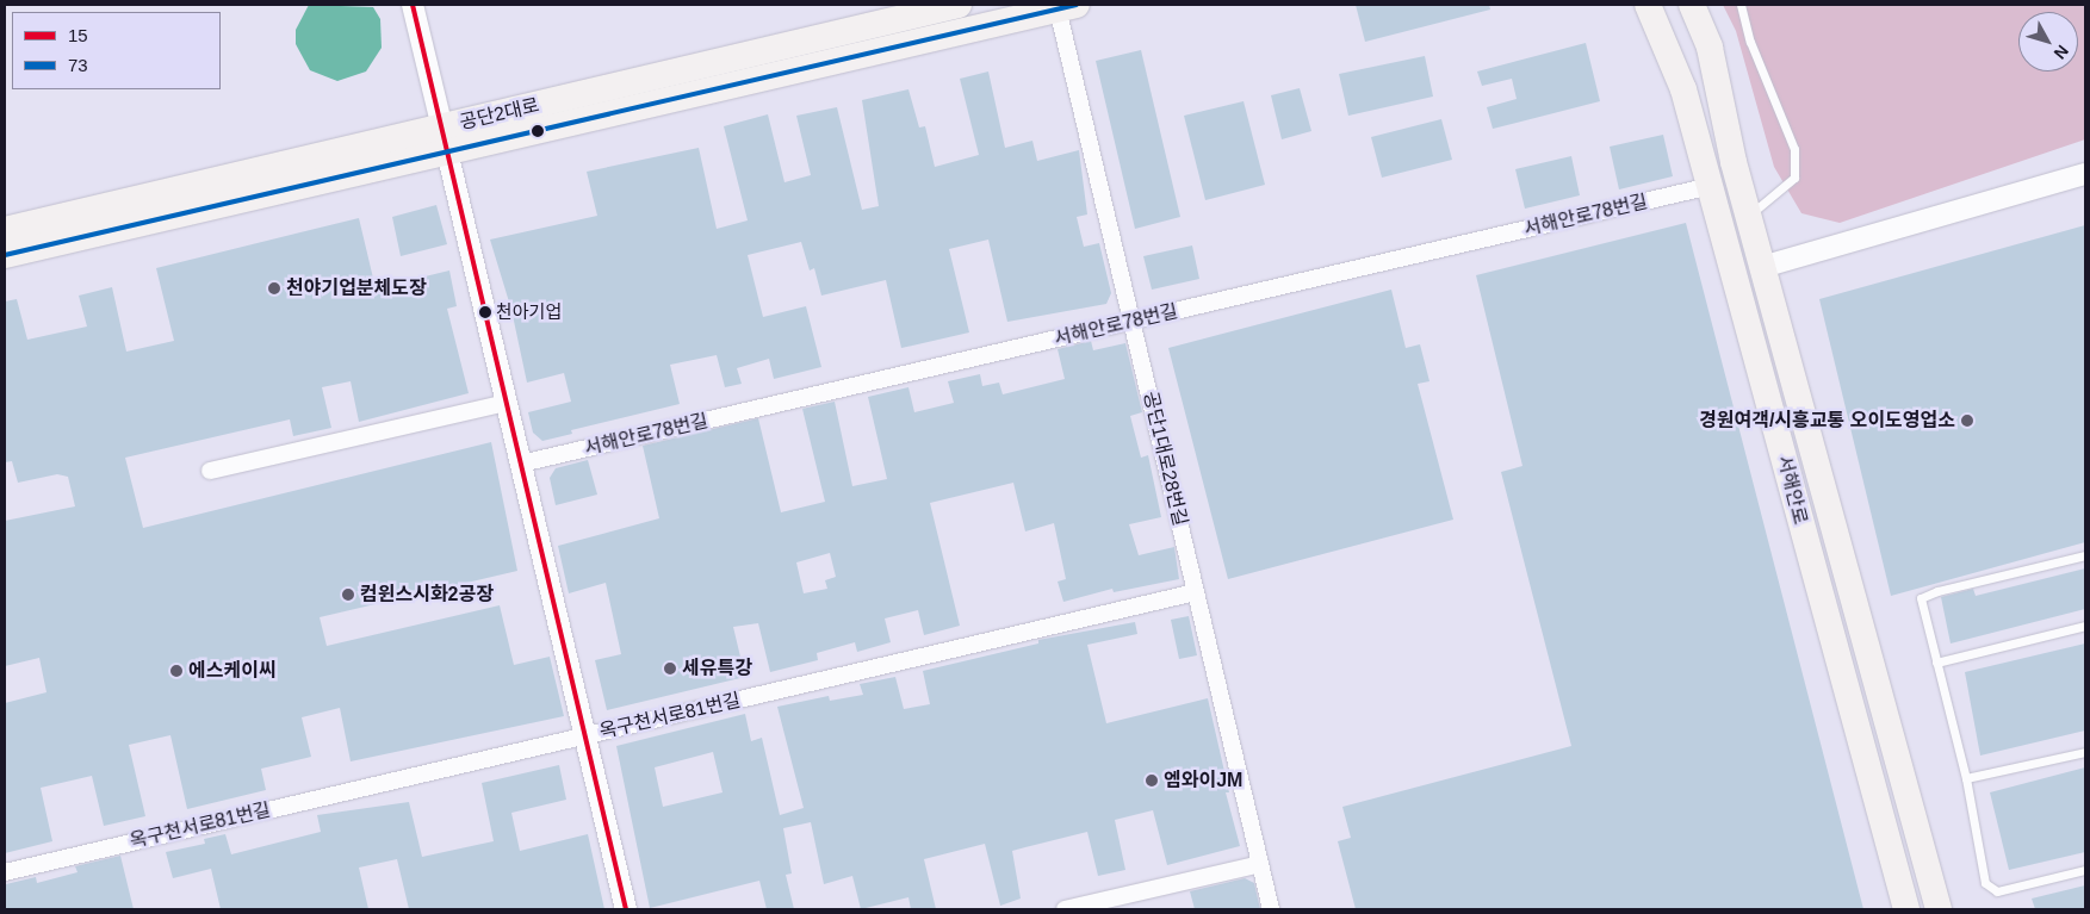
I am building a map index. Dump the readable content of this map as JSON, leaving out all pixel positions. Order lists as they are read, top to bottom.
{
  "streets": {
    "main road": ["공단2대로", "서해안로"],
    "street": ["서해안로78번길", "공단1대로28번길", "옥구천서로81번길"]
  },
  "crossings": [
    ["공단2대로", "공단1대로28번길"],
    ["서해안로78번길", "공단1대로28번길"],
    ["서해안로78번길", "서해안로"],
    ["공단1대로28번길", "옥구천서로81번길"]
  ],
  "places": [
    "천야기업분체도장",
    "천아기업",
    "경원여객/시흥교통 오이도영업소",
    "컴윈스시화2공장",
    "세유특강",
    "에스케이씨",
    "엠와이JM"
  ],
  "lines": ["transit line 15", "transit line 73"],
  "legend": ["15", "73"],
  "north": "bottom right"
}
